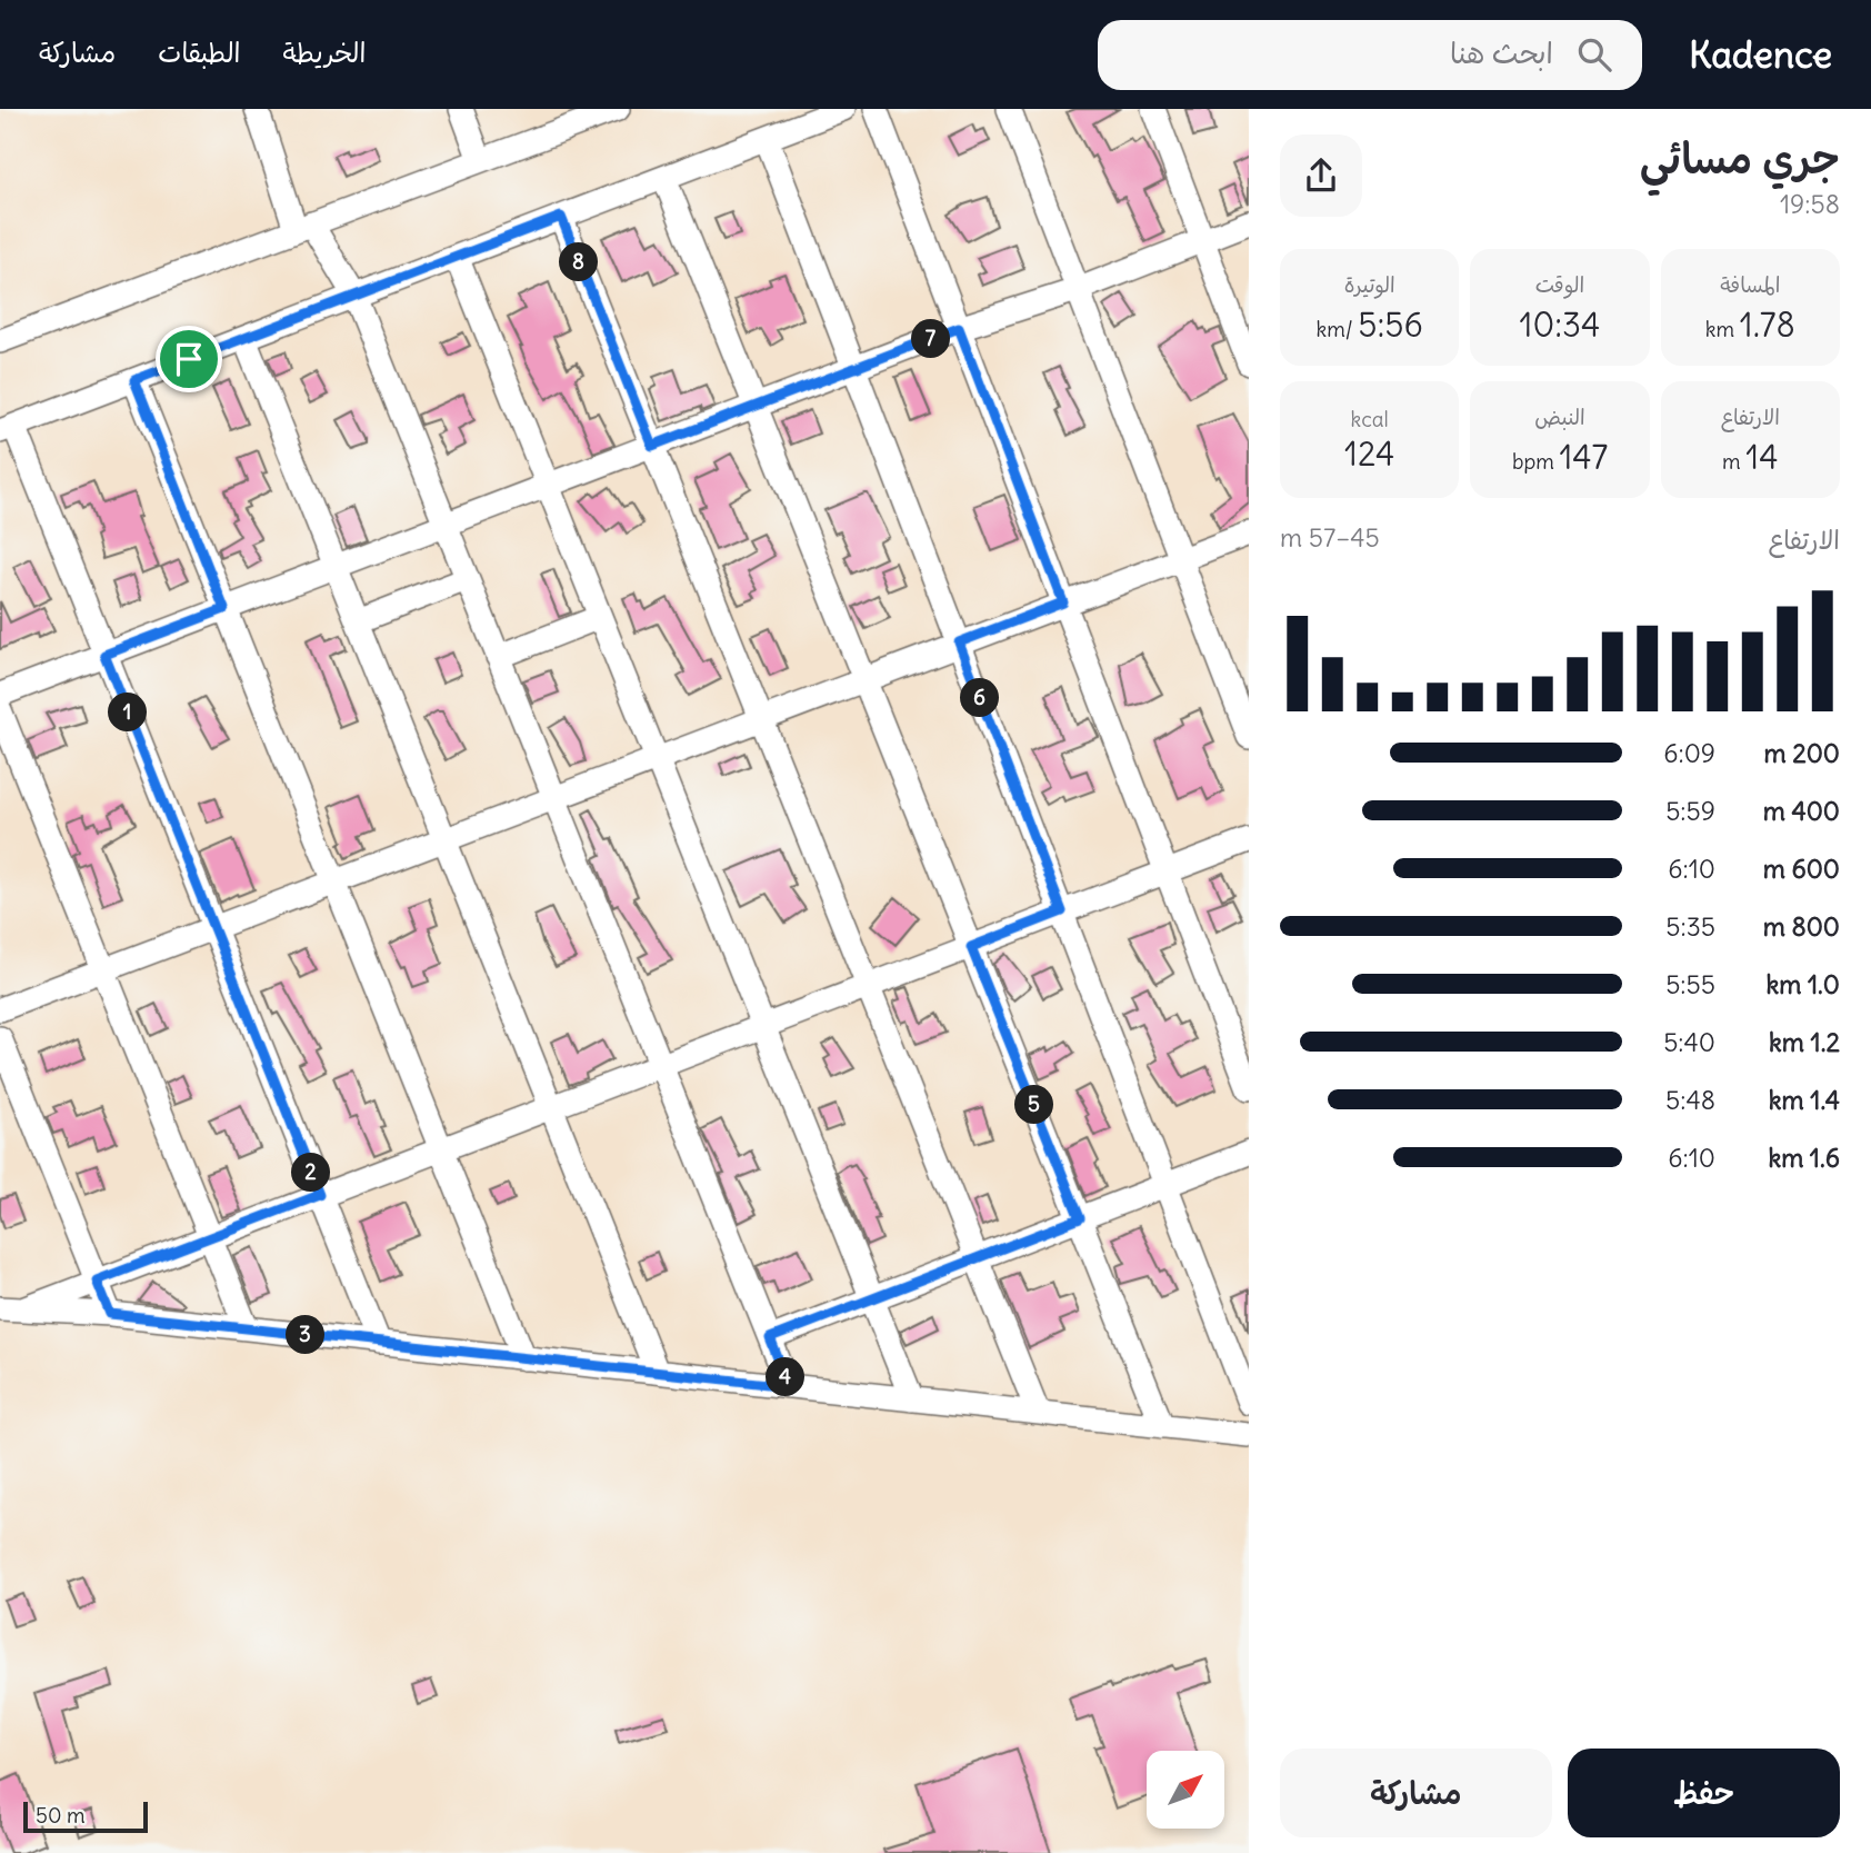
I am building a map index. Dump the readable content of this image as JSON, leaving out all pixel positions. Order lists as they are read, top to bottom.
{
  "scale_bar": "50 m",
  "north": "top right",
  "page": {
    "header": "Kadence",
    "search": "ابحث هنا",
    "nav": ["الخريطة", "الطبقات", "مشاركة"],
    "heading": ["جري مسائي", "19:58"],
    "stats": [
      ["المسافة", "1.78 km"],
      ["الوقت", "10:34"],
      ["الوتيرة", "5:56 /km"],
      ["الارتفاع", "14 m"],
      ["النبض", "147 bpm"],
      ["kcal", "124"]
    ],
    "pins": [
      "8",
      "7",
      "6",
      "1",
      "5",
      "2",
      "3",
      "4"
    ],
    "chart": ["الارتفاع", "45–57 m"],
    "list": [
      {
        "name": "200 m",
        "note": "6:09"
      },
      {
        "name": "400 m",
        "note": "5:59"
      },
      {
        "name": "600 m",
        "note": "6:10"
      },
      {
        "name": "800 m",
        "note": "5:35"
      },
      {
        "name": "1.0 km",
        "note": "5:55"
      },
      {
        "name": "1.2 km",
        "note": "5:40"
      },
      {
        "name": "1.4 km",
        "note": "5:48"
      },
      {
        "name": "1.6 km",
        "note": "6:10"
      }
    ],
    "buttons": ["حفظ", "مشاركة"],
    "scale": "50 m"
  }
}
